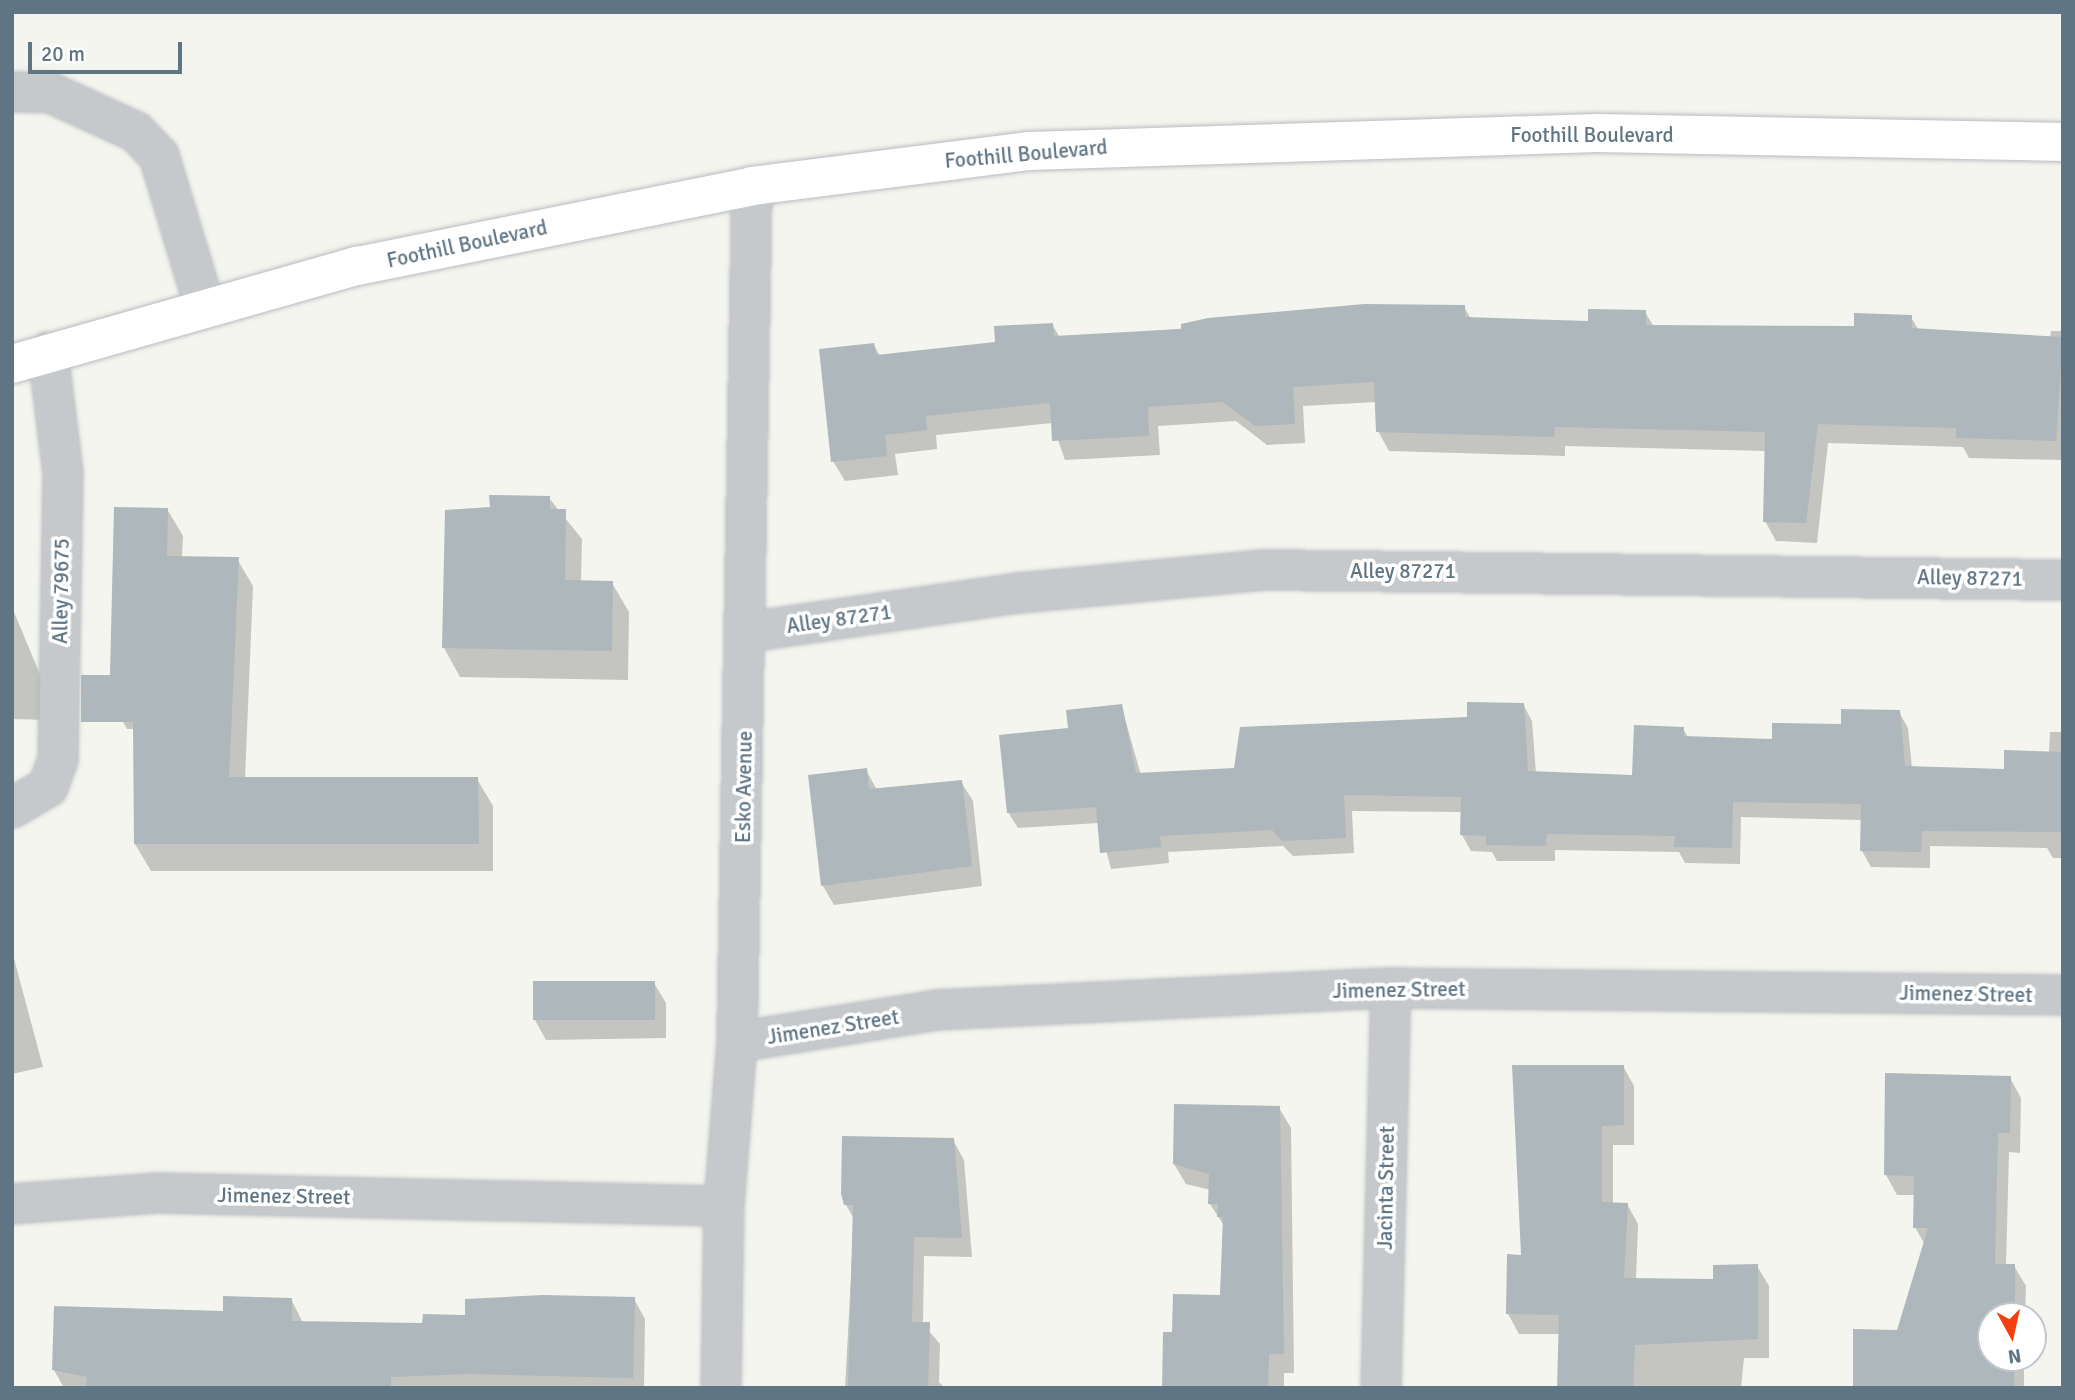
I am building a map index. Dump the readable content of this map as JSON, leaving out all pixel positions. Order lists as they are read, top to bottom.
{
  "streets": {
    "main road": ["Foothill Boulevard"],
    "street": [
      "Alley 87271",
      "Alley 79675",
      "Esko Avenue",
      "Jimenez Street",
      "Jacinta Street"
    ]
  },
  "crossings": [
    ["Foothill Boulevard", "Alley 79675"],
    ["Foothill Boulevard", "Esko Avenue"],
    ["Alley 87271", "Esko Avenue"],
    ["Esko Avenue", "Jimenez Street"],
    ["Jimenez Street", "Jacinta Street"]
  ],
  "scale_bar": "20 m",
  "north": "bottom"
}
